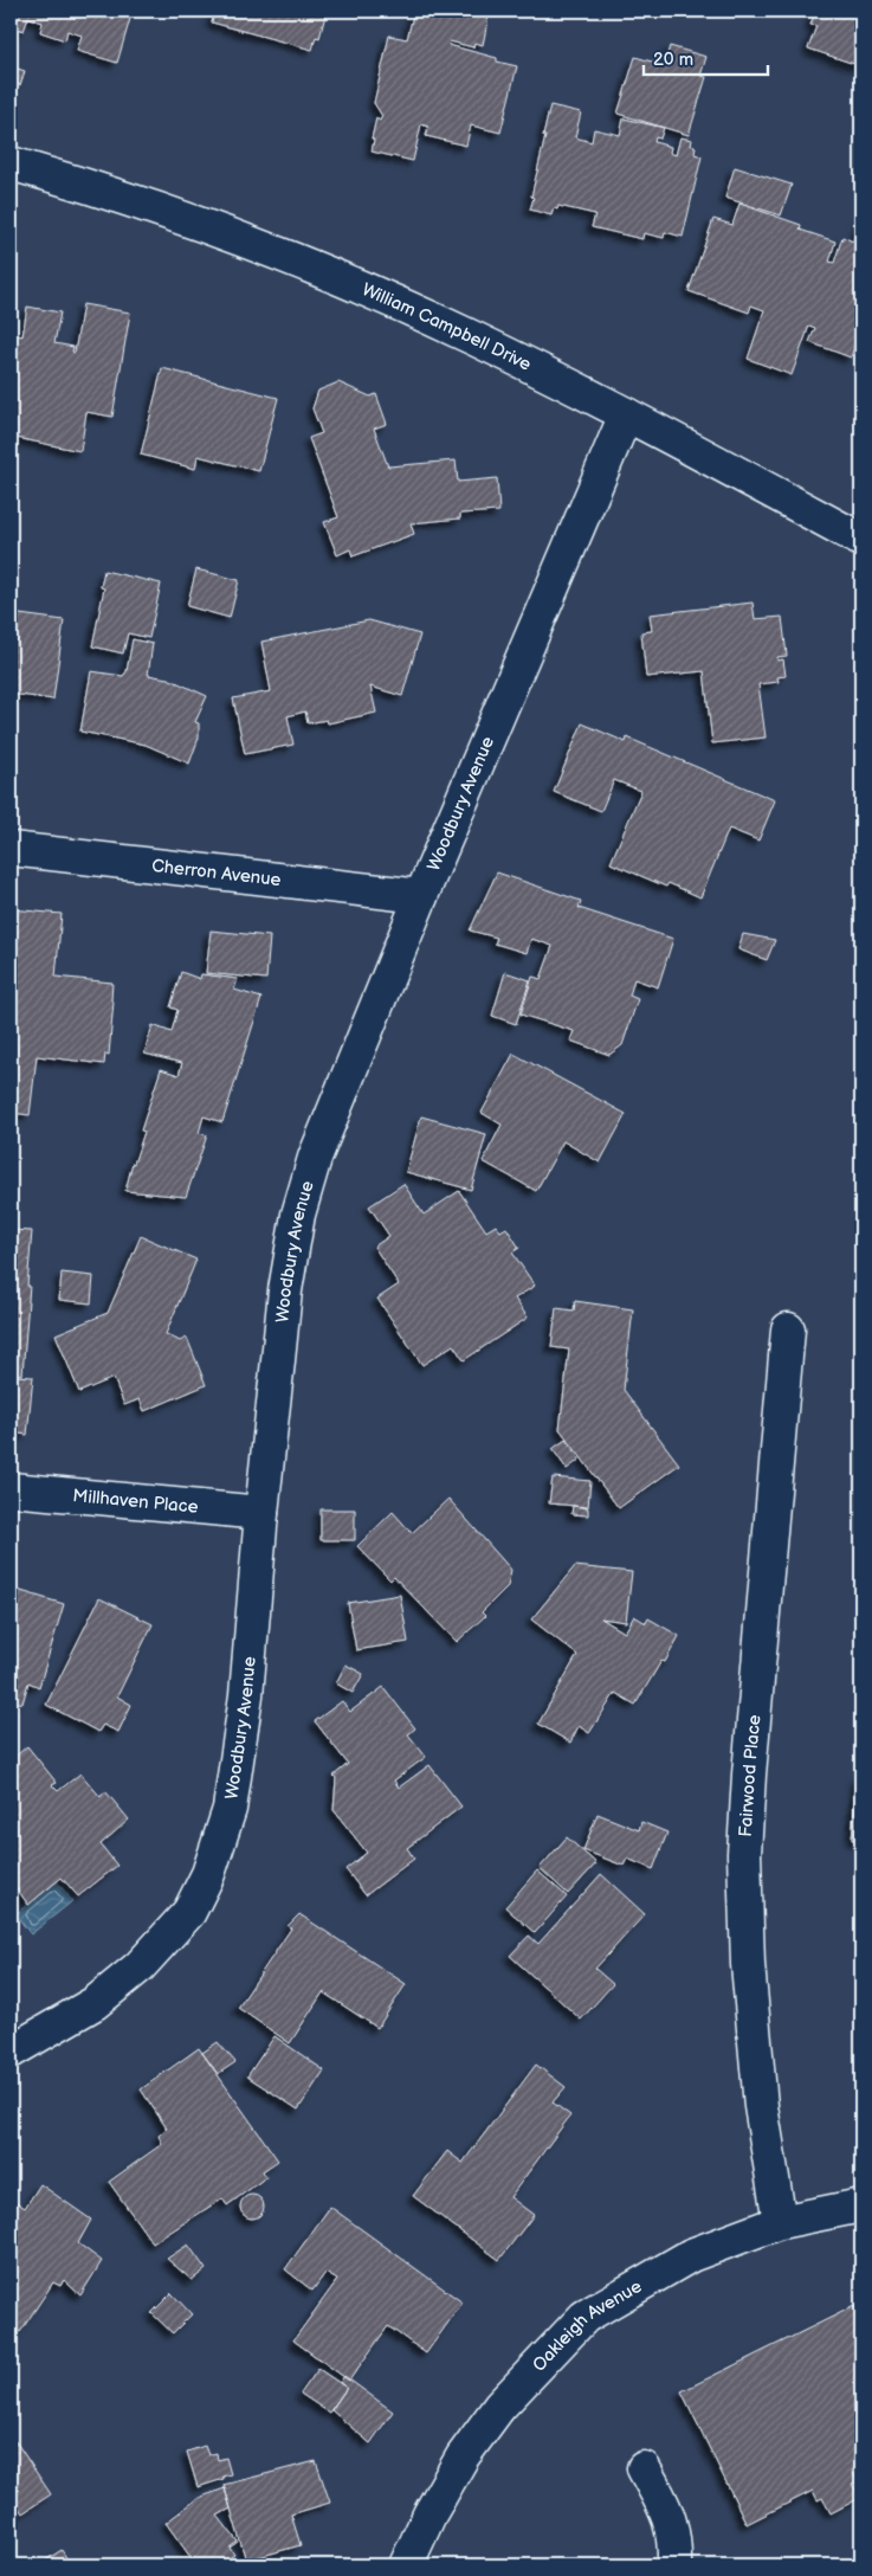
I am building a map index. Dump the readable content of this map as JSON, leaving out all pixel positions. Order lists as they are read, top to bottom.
{
  "streets": {
    "street": [
      "William Campbell Drive",
      "Woodbury Avenue",
      "Cherron Avenue",
      "Millhaven Place",
      "Fairwood Place",
      "Oakleigh Avenue"
    ]
  },
  "crossings": [
    ["William Campbell Drive", "Woodbury Avenue"],
    ["Woodbury Avenue", "Cherron Avenue"],
    ["Woodbury Avenue", "Millhaven Place"],
    ["Fairwood Place", "Oakleigh Avenue"]
  ],
  "scale_bar": "20 m"
}
